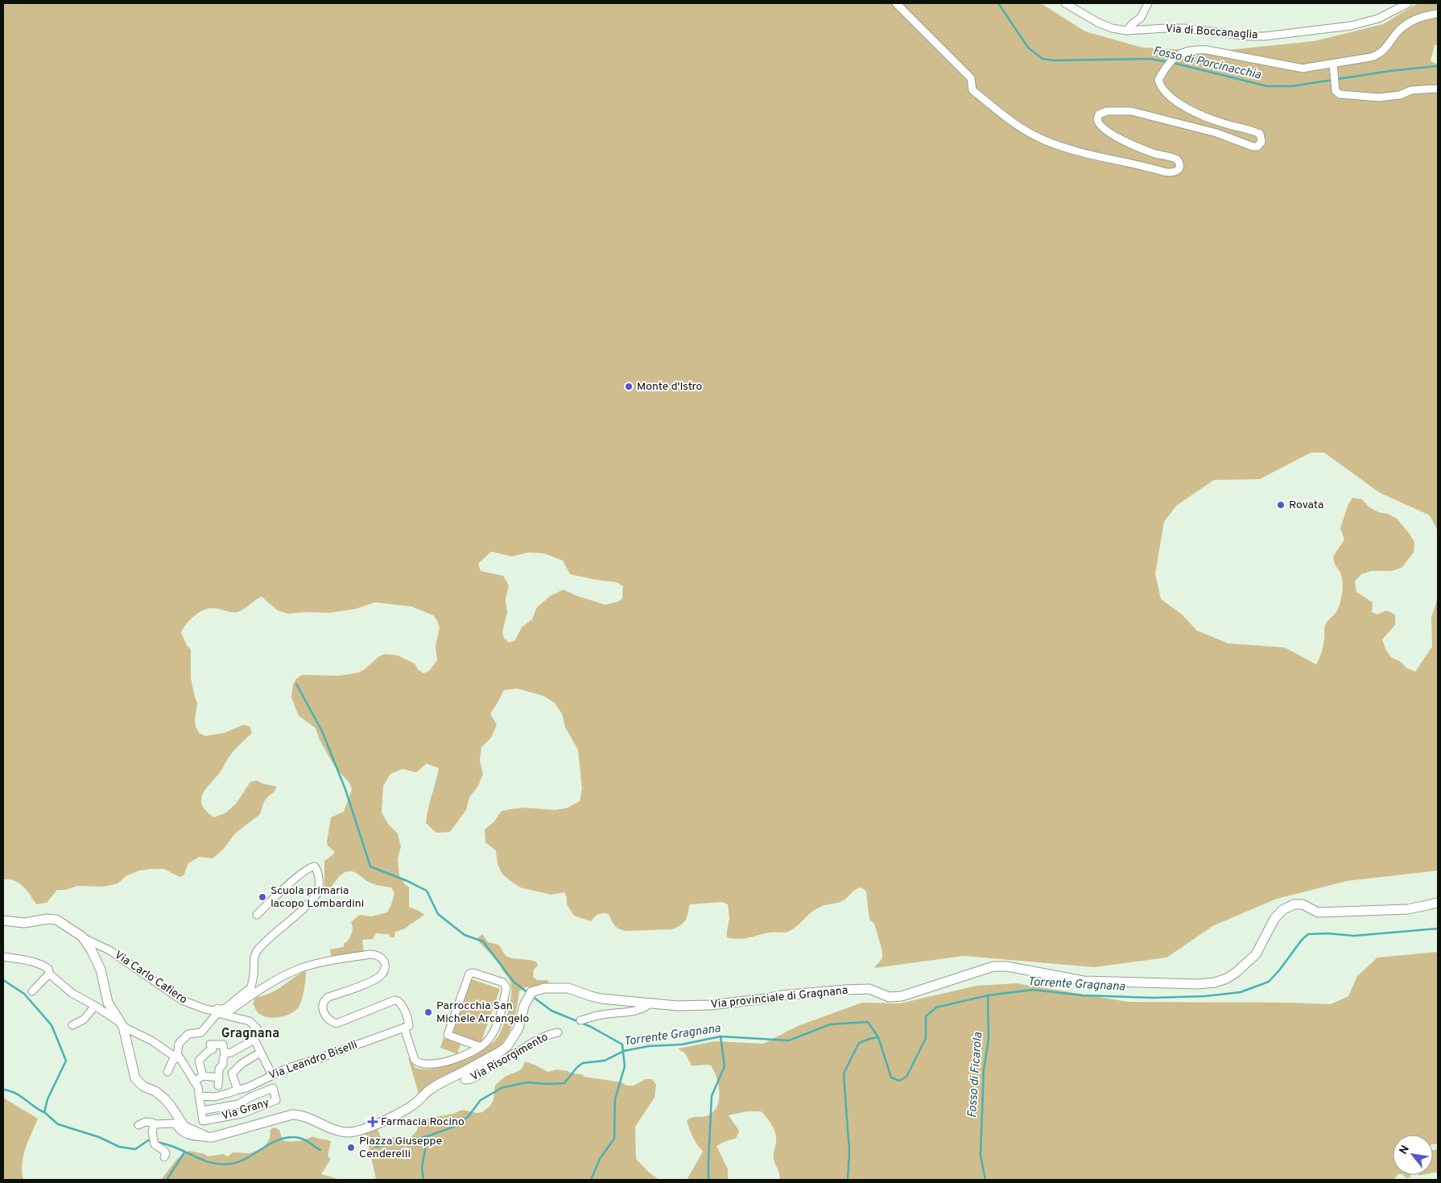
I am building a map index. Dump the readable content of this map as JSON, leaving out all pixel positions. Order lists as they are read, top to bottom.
{
  "streets": {
    "main road": ["Via provinciale di Gragnana", "Via Risorgimento"],
    "street": [
      "Via di Boccanaglia",
      "Via Carlo Cafiero",
      "Via Leandro Biselli",
      "Via Grany"
    ]
  },
  "crossings": [
    ["Via Carlo Cafiero", "Via Leandro Biselli"],
    ["Via provinciale di Gragnana", "Via Risorgimento"]
  ],
  "districts": ["Gragnana"],
  "water": ["Fosso di Porcinacchia", "Torrente Gragnana", "Fosso di Ficarola"],
  "places": {
    "other": [
      "Monte d'Istro",
      "Rovata",
      "Scuola primaria Iacopo Lombardini",
      "Parrocchia San Michele Arcangelo",
      "Piazza Giuseppe Cenderelli"
    ],
    "health": ["Farmacia Rocino"]
  },
  "north": "top left"
}
